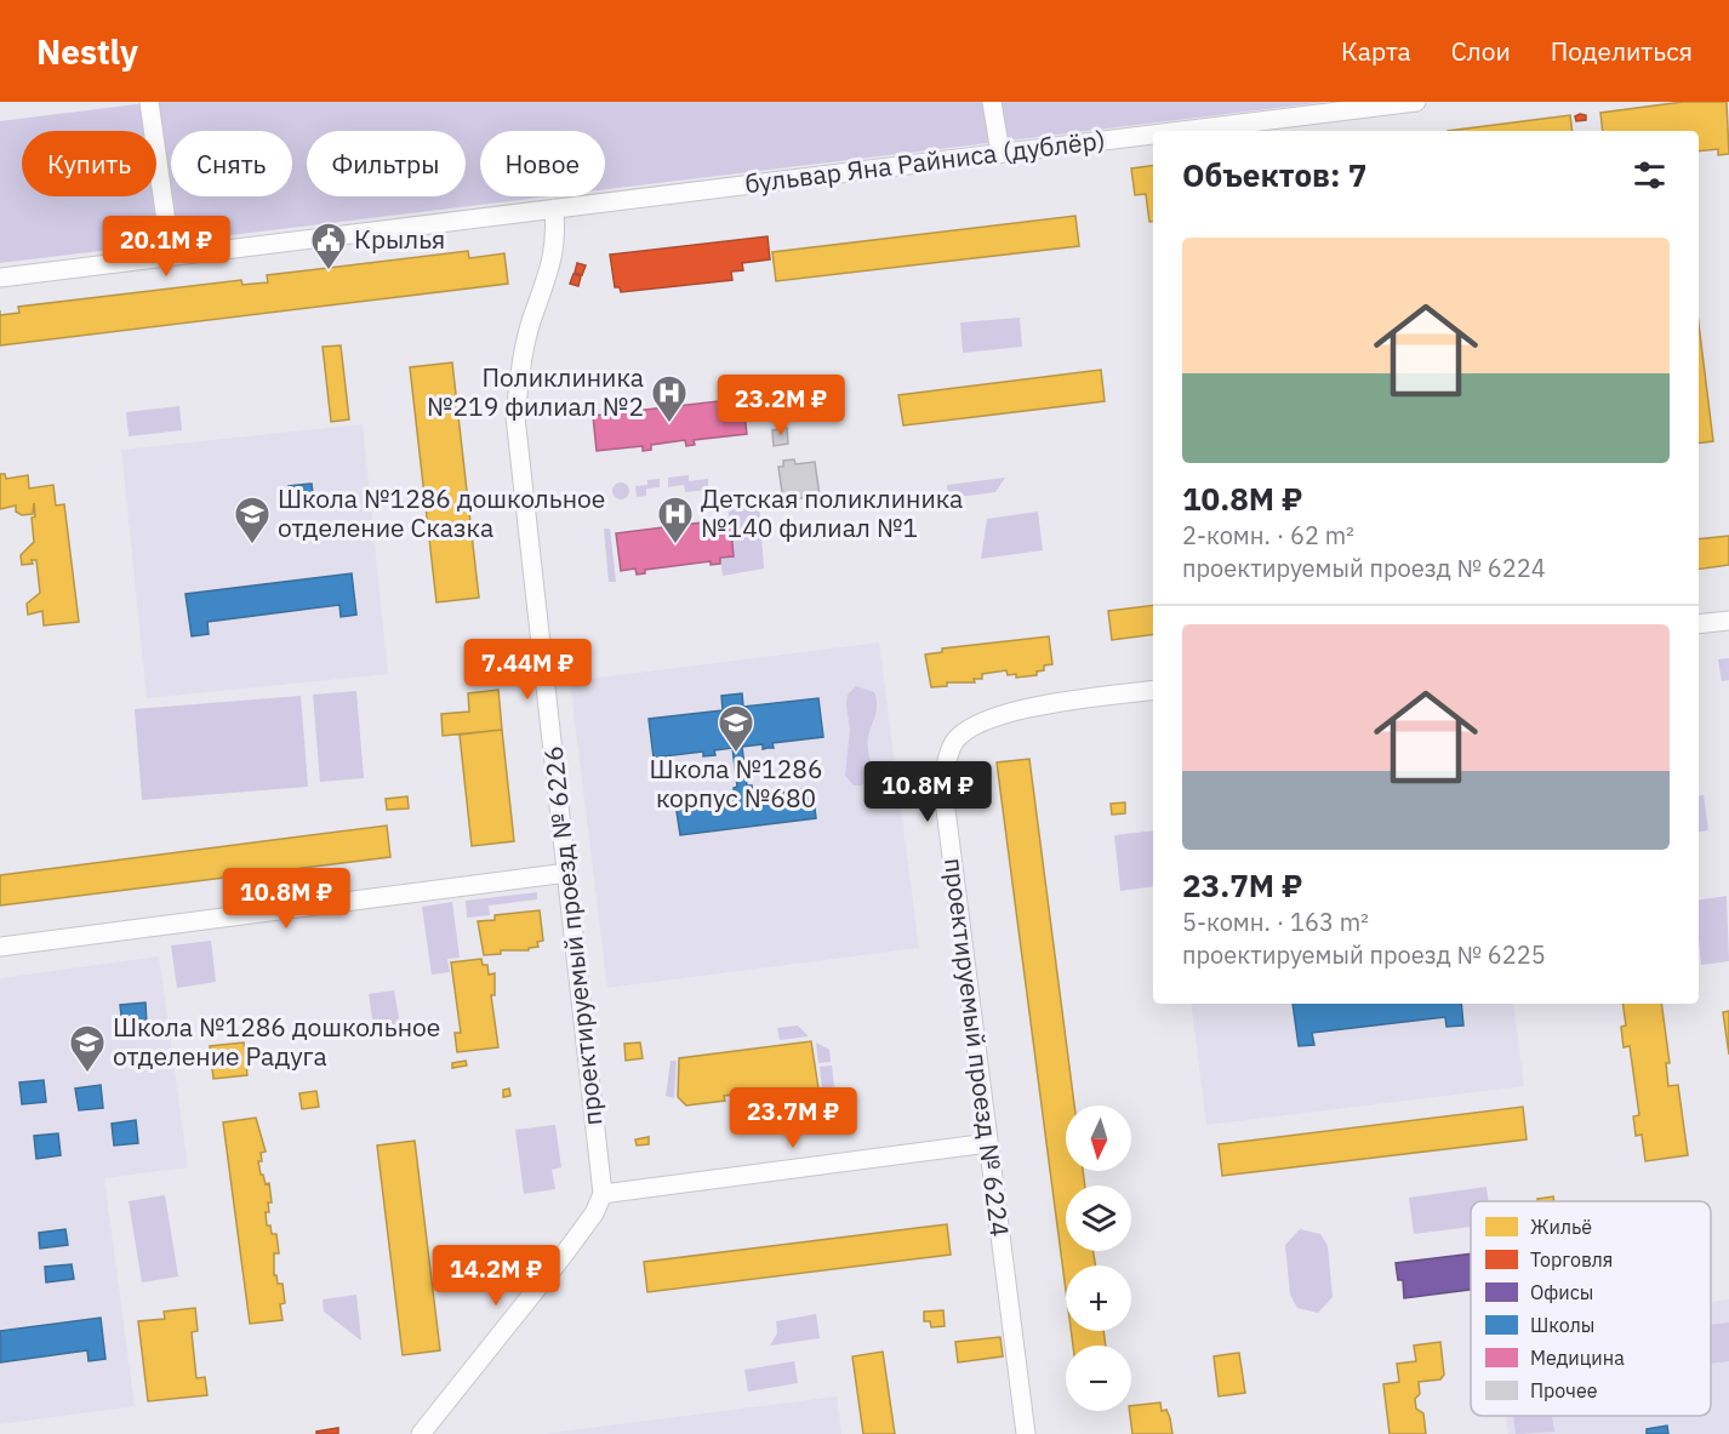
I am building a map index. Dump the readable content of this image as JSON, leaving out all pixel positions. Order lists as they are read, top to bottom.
{
  "streets": {
    "street": ["бульвар Яна Райниса (дублёр)", "проектируемый проезд № 6226", "проектируемый проезд № 6224"]
  },
  "crossings": [
    ["бульвар Яна Райниса (дублёр)", "проектируемый проезд № 6226"]
  ],
  "places": {
    "public building": ["Крылья"],
    "hospital": ["Поликлиника №219 филиал №2", "Детская поликлиника №140 филиал №1"],
    "school or university": ["Школа №1286 дошкольное отделение Сказка", "Школа №1286 корпус №680", "Школа №1286 дошкольное отделение Радуга"]
  },
  "legend": [
    "Жильё",
    "Торговля",
    "Офисы",
    "Школы",
    "Медицина",
    "Прочее"
  ],
  "north": "bottom",
  "page": {
    "header": "Nestly",
    "nav": ["Карта", "Слои", "Поделиться"],
    "chip": [
      "Купить",
      "Снять",
      "Фильтры",
      "Новое"
    ],
    "heading": "Объектов: 7",
    "price": [
      "20.1M ₽",
      "23.2M ₽",
      "7.44M ₽",
      "10.8M ₽",
      "10.8M ₽",
      "23.7M ₽",
      "14.2M ₽"
    ],
    "list": [
      {
        "name": "10.8M ₽",
        "note": "2-комн. · 62 m² · проектируемый проезд № 6224"
      },
      {
        "name": "23.7M ₽",
        "note": "5-комн. · 163 m² · проектируемый проезд № 6225"
      }
    ],
    "map_buttons": ["+", "−"]
  }
}
